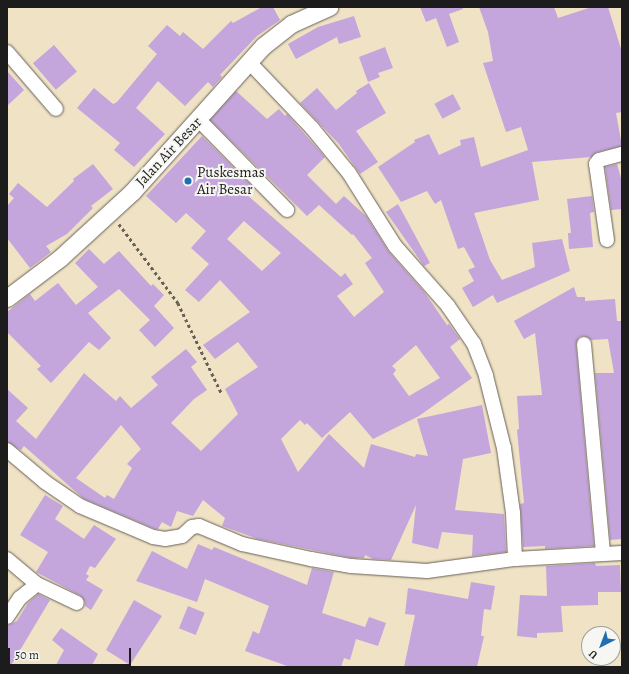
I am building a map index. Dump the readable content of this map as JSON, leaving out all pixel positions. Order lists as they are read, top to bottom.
{
  "streets": {
    "street": ["Jalan Air Besar"]
  },
  "places": ["Puskesmas Air Besar"],
  "scale_bar": "50 m",
  "north": "bottom left"
}
